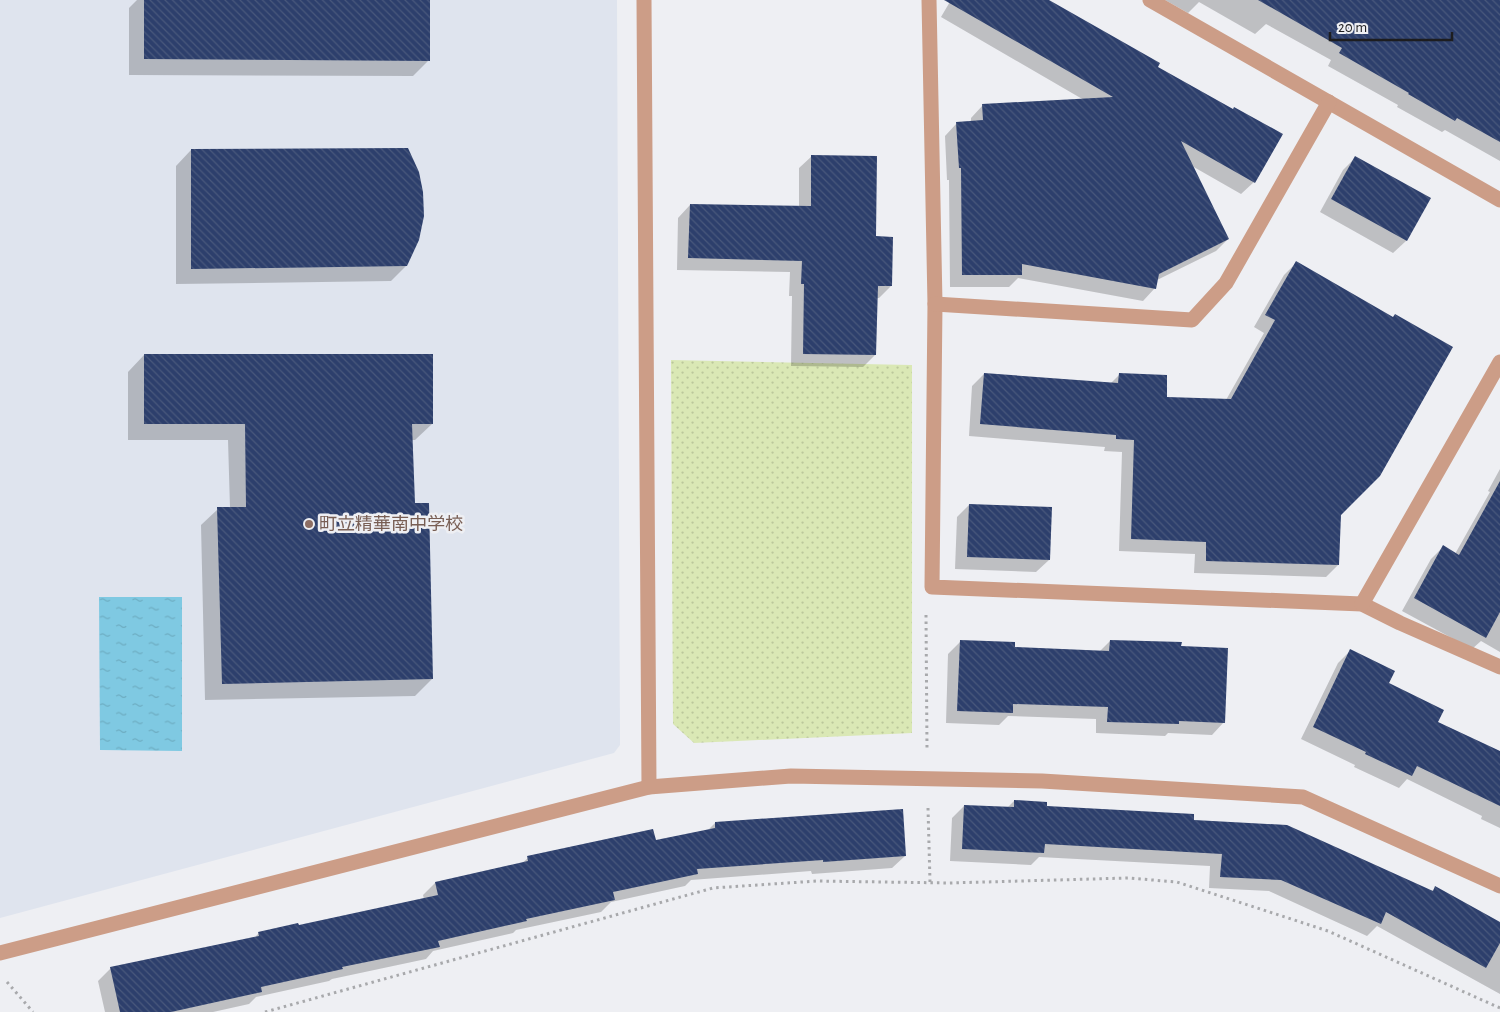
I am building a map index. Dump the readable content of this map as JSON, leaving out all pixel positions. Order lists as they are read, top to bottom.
{
  "places": ["町立精華南中学校"],
  "scale_bar": "20 m"
}
